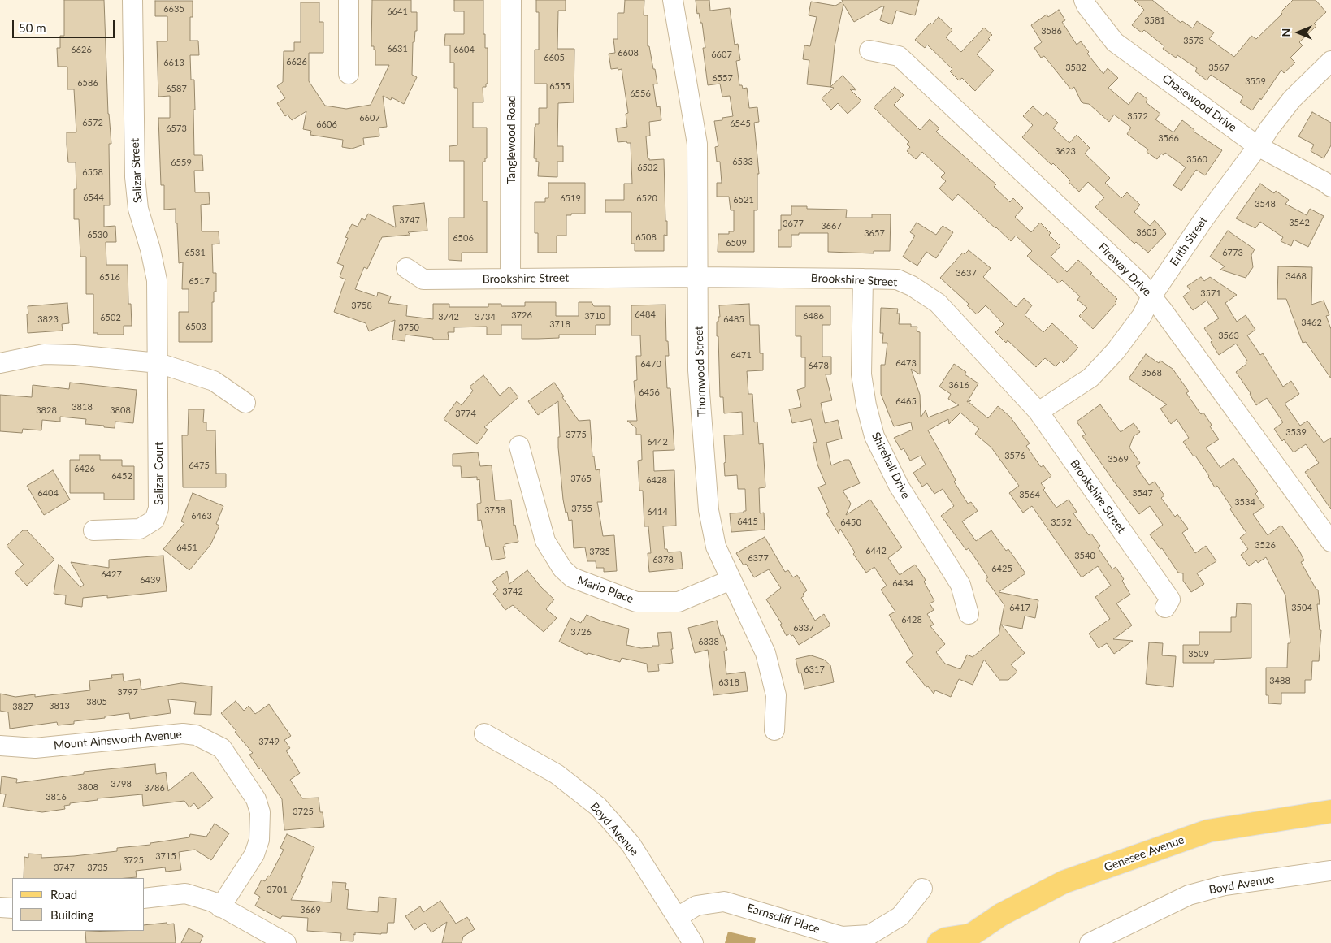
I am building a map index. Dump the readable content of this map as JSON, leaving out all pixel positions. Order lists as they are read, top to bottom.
{
  "streets": {
    "main road": ["Genesee Avenue"],
    "street": [
      "Chasewood Drive",
      "Tanglewood Road",
      "Salizar Street",
      "Erith Street",
      "Fireway Drive",
      "Brookshire Street",
      "Thornwood Street",
      "Shirehall Drive",
      "Salizar Court",
      "Mario Place",
      "Mount Ainsworth Avenue",
      "Boyd Avenue",
      "Earnscliff Place"
    ]
  },
  "crossings": [
    ["Chasewood Drive", "Erith Street"],
    ["Tanglewood Road", "Brookshire Street"],
    ["Salizar Street", "Salizar Court"],
    ["Erith Street", "Fireway Drive"],
    ["Erith Street", "Brookshire Street"],
    ["Brookshire Street", "Thornwood Street"],
    ["Brookshire Street", "Shirehall Drive"],
    ["Thornwood Street", "Mario Place"],
    ["Boyd Avenue", "Earnscliff Place"]
  ],
  "house_numbers": [
    "6635",
    "6641",
    "3581",
    "3586",
    "3573",
    "6631",
    "6626",
    "6604",
    "6608",
    "6607",
    "6605",
    "6626",
    "6613",
    "3582",
    "3567",
    "6557",
    "3559",
    "6586",
    "6555",
    "6587",
    "6556",
    "3572",
    "6607",
    "6572",
    "6545",
    "6606",
    "6573",
    "3566",
    "3623",
    "3560",
    "6533",
    "6559",
    "6532",
    "6558",
    "6544",
    "6519",
    "6520",
    "6521",
    "3548",
    "3747",
    "3542",
    "3677",
    "3667",
    "3605",
    "3657",
    "6530",
    "6508",
    "6506",
    "6509",
    "6531",
    "6773",
    "3637",
    "3468",
    "6516",
    "6517",
    "3571",
    "3758",
    "6484",
    "3726",
    "3710",
    "6486",
    "3742",
    "3734",
    "6502",
    "3823",
    "6485",
    "3462",
    "3718",
    "6503",
    "3750",
    "3563",
    "6471",
    "6473",
    "6470",
    "6478",
    "3568",
    "3616",
    "6456",
    "6465",
    "3818",
    "3828",
    "3808",
    "3774",
    "3539",
    "3775",
    "6442",
    "3576",
    "3569",
    "6475",
    "6426",
    "6452",
    "3765",
    "6428",
    "6404",
    "3547",
    "3564",
    "3534",
    "3755",
    "3758",
    "6414",
    "6463",
    "6415",
    "6450",
    "3552",
    "3526",
    "6451",
    "6442",
    "3735",
    "3540",
    "6377",
    "6378",
    "6425",
    "6427",
    "6439",
    "6434",
    "3742",
    "6417",
    "3504",
    "6428",
    "6337",
    "3726",
    "6338",
    "3509",
    "6317",
    "3488",
    "6318",
    "3797",
    "3805",
    "3813",
    "3827",
    "3749",
    "3798",
    "3808",
    "3786",
    "3816",
    "3725",
    "3715",
    "3725",
    "3747",
    "3735",
    "3701",
    "3669"
  ],
  "legend": ["Road", "Building"],
  "scale_bar": "50 m",
  "north": "left"
}
